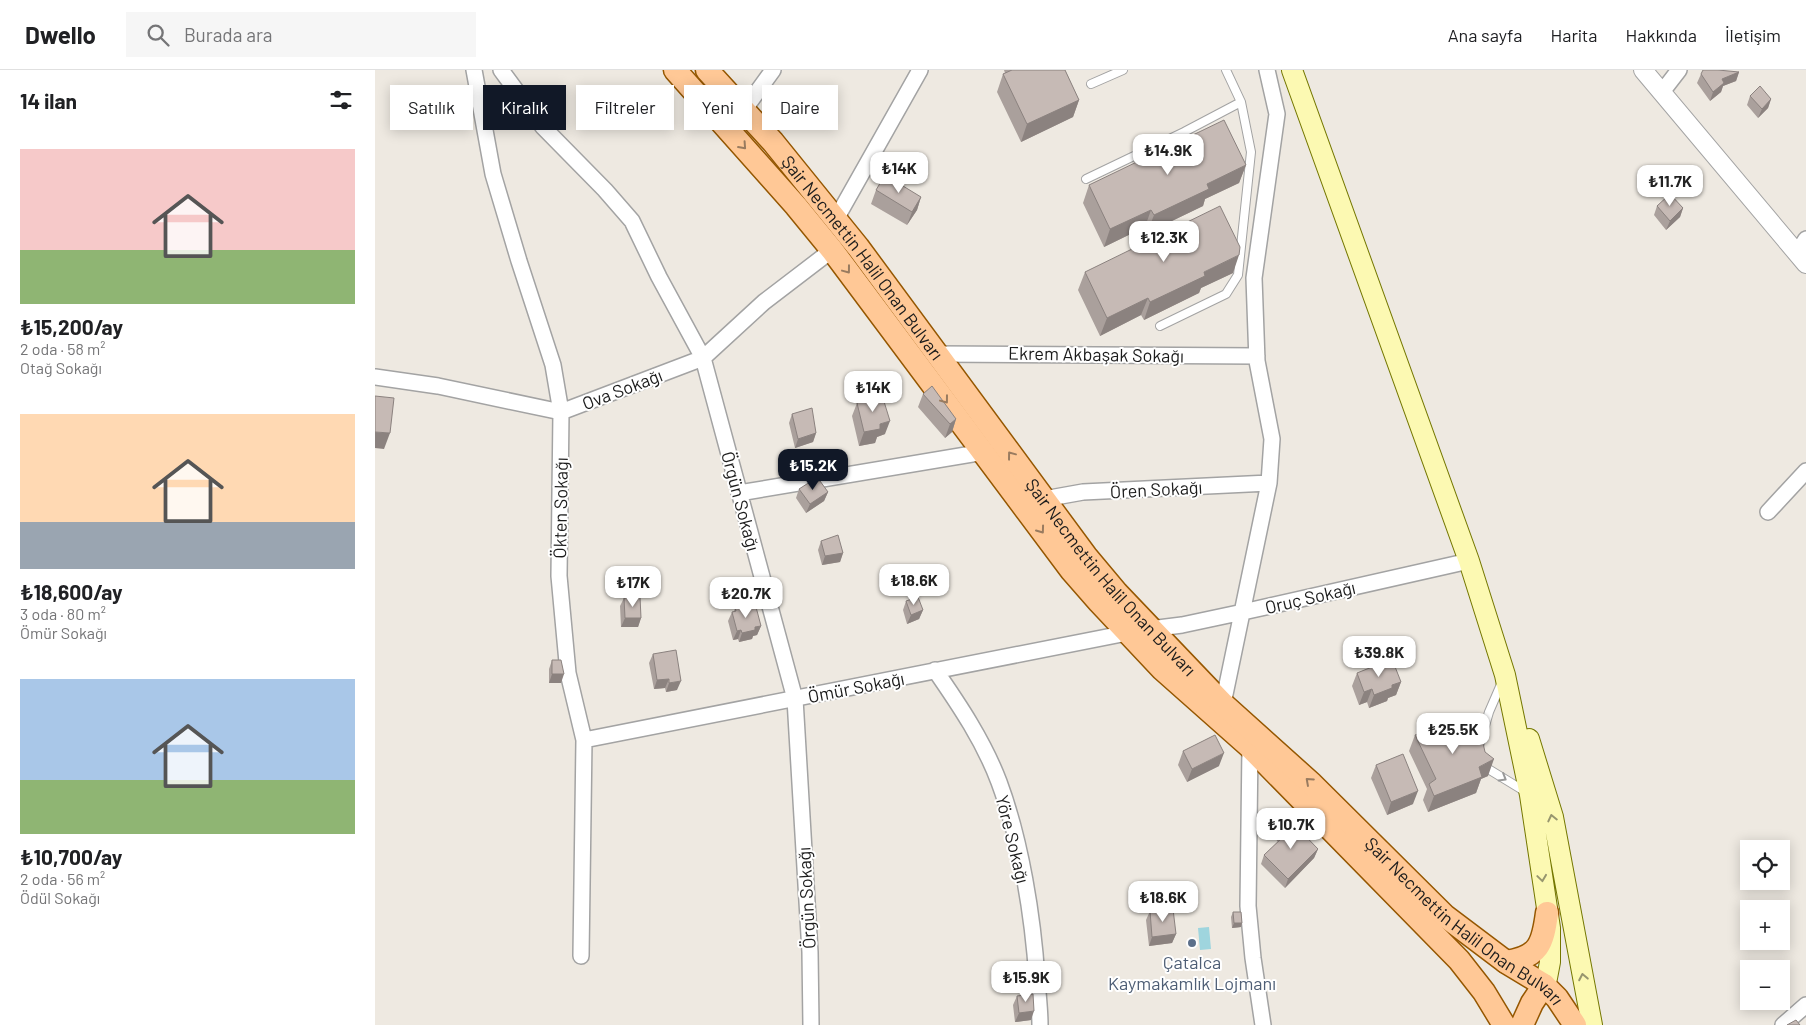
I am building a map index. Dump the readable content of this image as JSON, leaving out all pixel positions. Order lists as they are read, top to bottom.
{
  "streets": {
    "main road": ["Şair Necmettin Halil Onan Bulvarı"],
    "street": [
      "Ekrem Akbaşak Sokağı",
      "Ova Sokağı",
      "Ören Sokağı",
      "Örgün Sokağı",
      "Ökten Sokağı",
      "Oruç Sokağı",
      "Ömür Sokağı",
      "Yöre Sokağı"
    ]
  },
  "crossings": [
    ["Şair Necmettin Halil Onan Bulvarı", "Ekrem Akbaşak Sokağı"],
    ["Şair Necmettin Halil Onan Bulvarı", "Ova Sokağı"],
    ["Şair Necmettin Halil Onan Bulvarı", "Ören Sokağı"],
    ["Şair Necmettin Halil Onan Bulvarı", "Oruç Sokağı"],
    ["Şair Necmettin Halil Onan Bulvarı", "Ömür Sokağı"],
    ["Ova Sokağı", "Örgün Sokağı"],
    ["Ova Sokağı", "Ökten Sokağı"],
    ["Örgün Sokağı", "Ömür Sokağı"],
    ["Ökten Sokağı", "Ömür Sokağı"],
    ["Ömür Sokağı", "Yöre Sokağı"]
  ],
  "places": ["Çatalca Kaymakamlık Lojmanı"],
  "page": {
    "header": "Dwello",
    "search": "Burada ara",
    "nav": [
      "Ana sayfa",
      "Harita",
      "Hakkında",
      "İletişim"
    ],
    "heading": "14 ilan",
    "chip": [
      "Satılık",
      "Kiralık",
      "Filtreler",
      "Yeni",
      "Daire"
    ],
    "list": [
      {
        "name": "₺15,200/ay",
        "note": "2 oda · 58 m² · Otağ Sokağı"
      },
      {
        "name": "₺18,600/ay",
        "note": "3 oda · 80 m² · Ömür Sokağı"
      },
      {
        "name": "₺10,700/ay",
        "note": "2 oda · 56 m² · Ödül Sokağı"
      }
    ],
    "price": [
      "₺14.9K",
      "₺14K",
      "₺11.7K",
      "₺12.3K",
      "₺14K",
      "₺15.2K",
      "₺18.6K",
      "₺17K",
      "₺20.7K",
      "₺39.8K",
      "₺25.5K",
      "₺10.7K",
      "₺18.6K",
      "₺15.9K"
    ],
    "map_buttons": ["+", "−"]
  }
}
